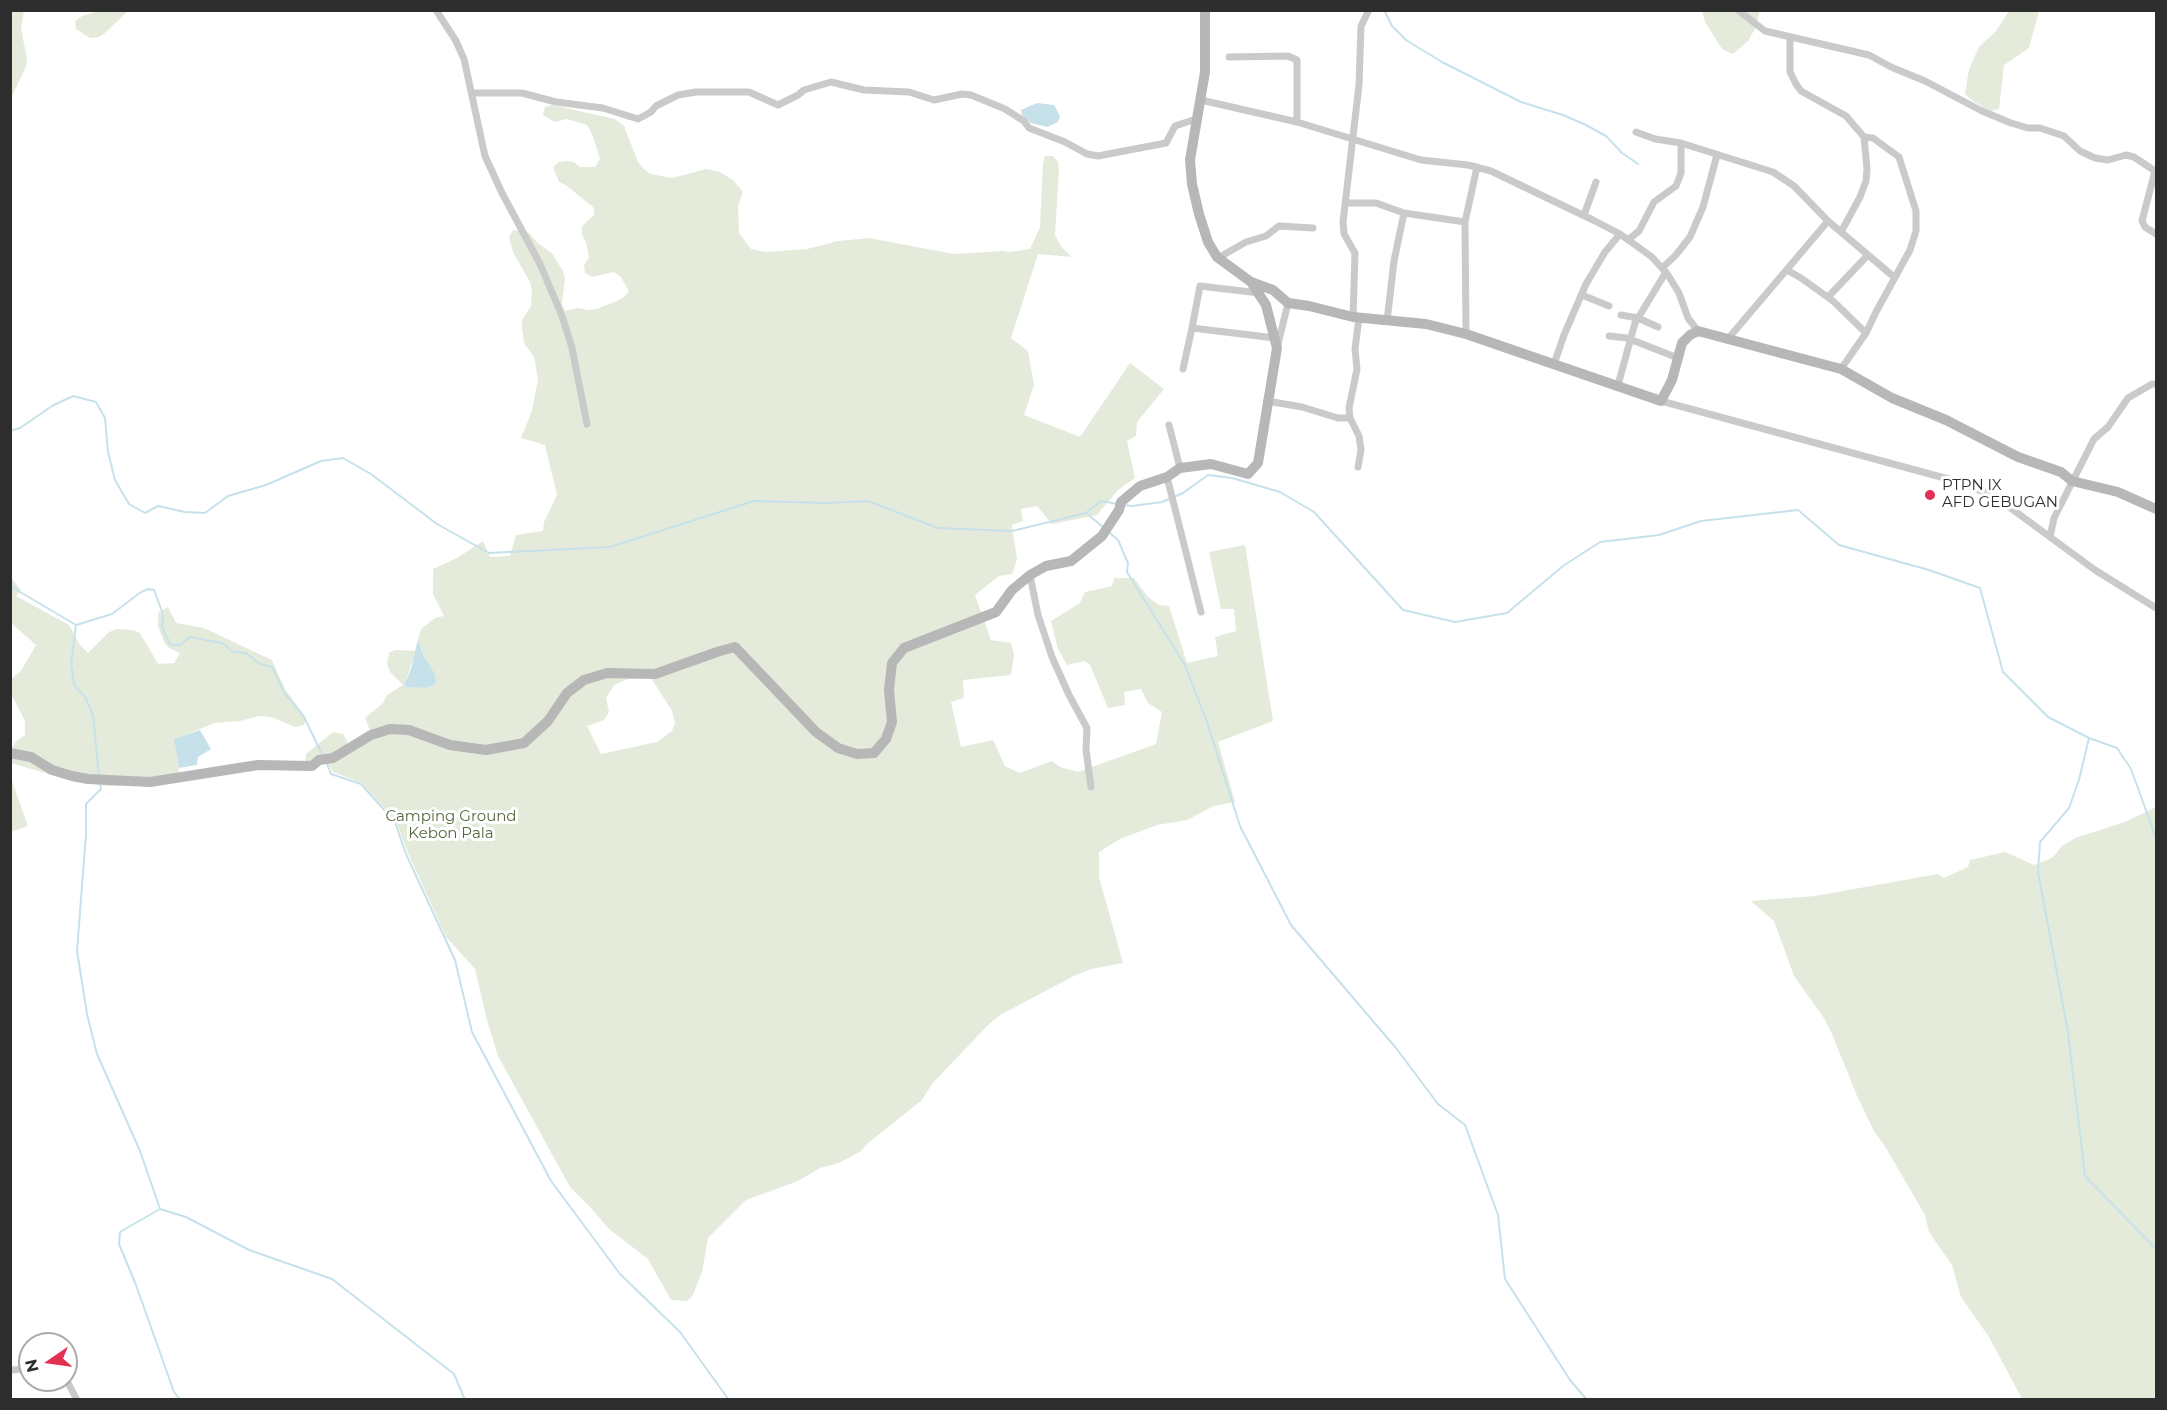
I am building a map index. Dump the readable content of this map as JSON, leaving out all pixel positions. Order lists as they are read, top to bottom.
{
  "parks": ["Camping Ground Kebon Pala"],
  "places": ["PTPN IX AFD GEBUGAN"],
  "north": "left"
}
